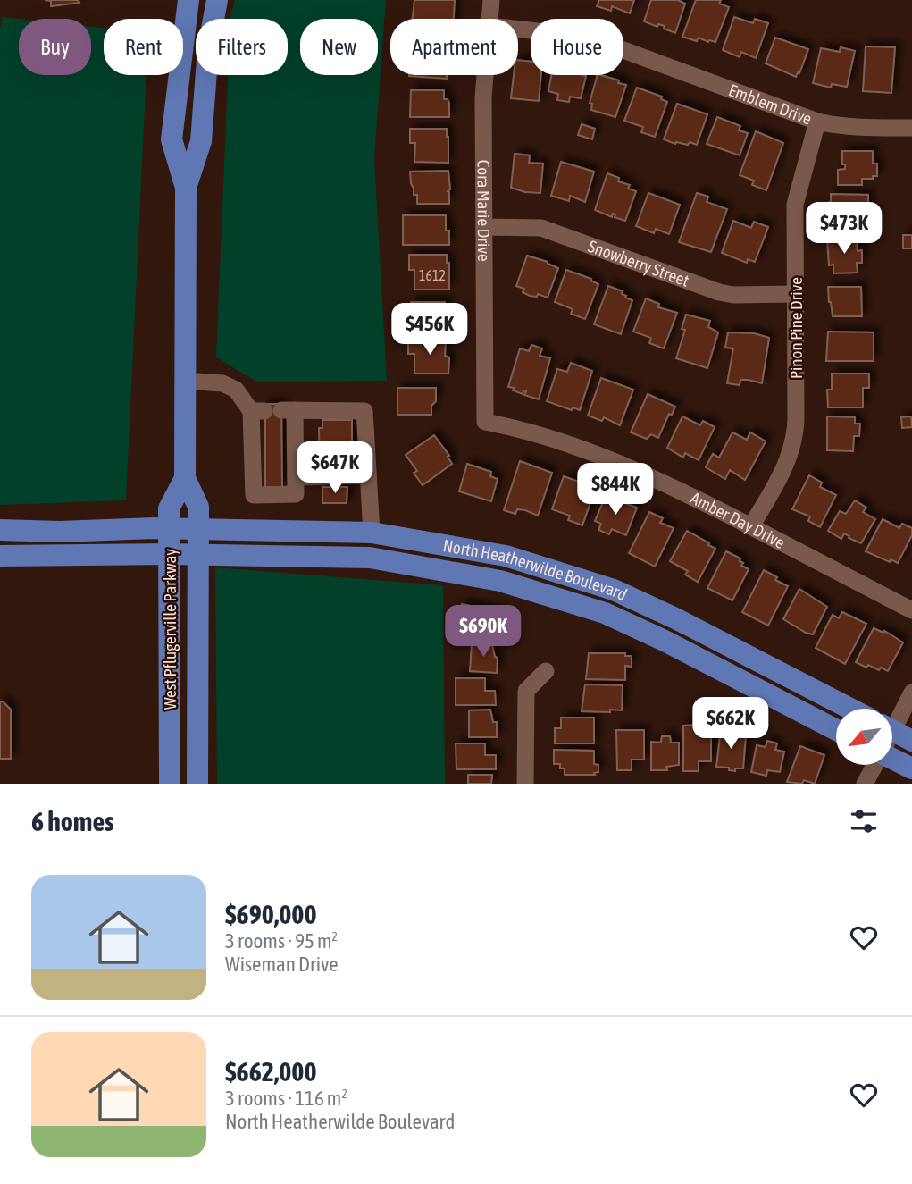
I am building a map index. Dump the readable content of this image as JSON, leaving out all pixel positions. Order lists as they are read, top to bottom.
{
  "streets": {
    "main road": ["North Heatherwilde Boulevard", "West Pflugerville Parkway"],
    "street": [
      "Emblem Drive",
      "Cora Marie Drive",
      "Snowberry Street",
      "Pinon Pine Drive",
      "Amber Day Drive"
    ]
  },
  "crossings": [
    ["Emblem Drive", "Pinon Pine Drive"],
    ["Cora Marie Drive", "Snowberry Street"],
    ["Cora Marie Drive", "Amber Day Drive"],
    ["Snowberry Street", "Pinon Pine Drive"],
    ["Pinon Pine Drive", "Amber Day Drive"],
    ["North Heatherwilde Boulevard", "West Pflugerville Parkway"]
  ],
  "house_numbers": ["1612"],
  "north": "bottom left",
  "page": {
    "chip": [
      "Buy",
      "Rent",
      "Filters",
      "New",
      "Apartment",
      "House"
    ],
    "price": [
      "$473K",
      "$456K",
      "$647K",
      "$844K",
      "$690K",
      "$662K"
    ],
    "heading": "6 homes",
    "list": [
      {
        "name": "$690,000",
        "note": "3 rooms · 95 m² · Wiseman Drive"
      },
      {
        "name": "$662,000",
        "note": "3 rooms · 116 m² · North Heatherwilde Boulevard"
      }
    ]
  }
}
